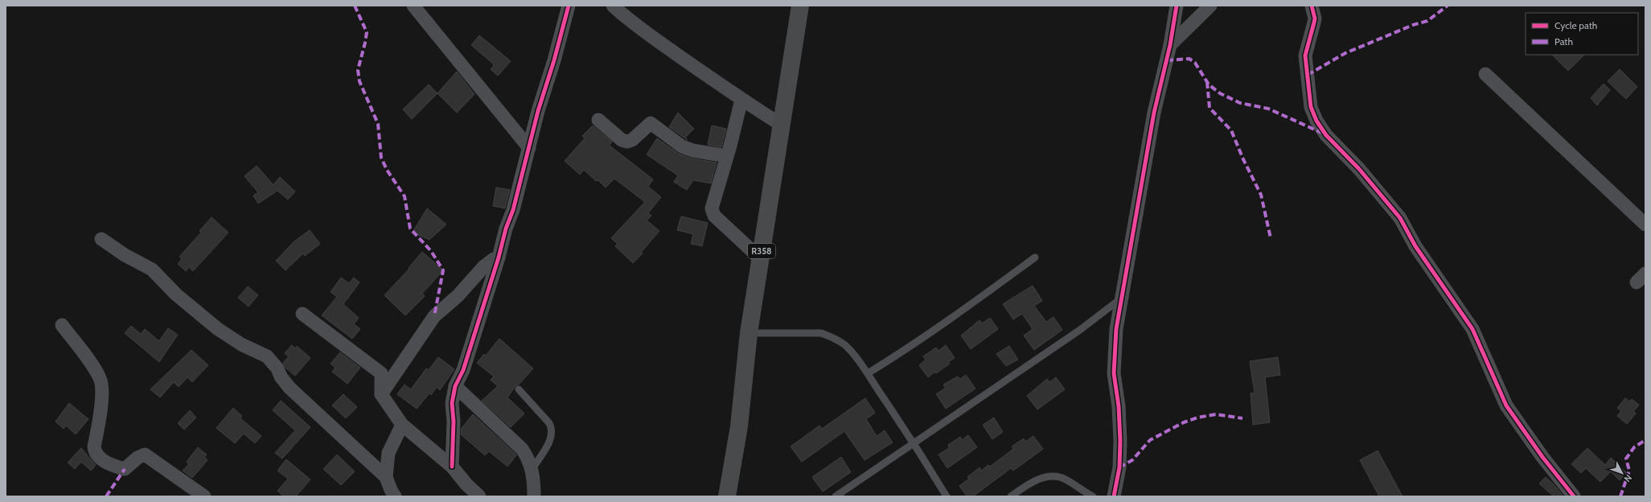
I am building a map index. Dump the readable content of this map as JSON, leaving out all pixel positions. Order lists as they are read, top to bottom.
{
  "streets": {
    "main road": ["R358"]
  },
  "legend": ["Cycle path", "Path"],
  "north": "bottom right"
}
